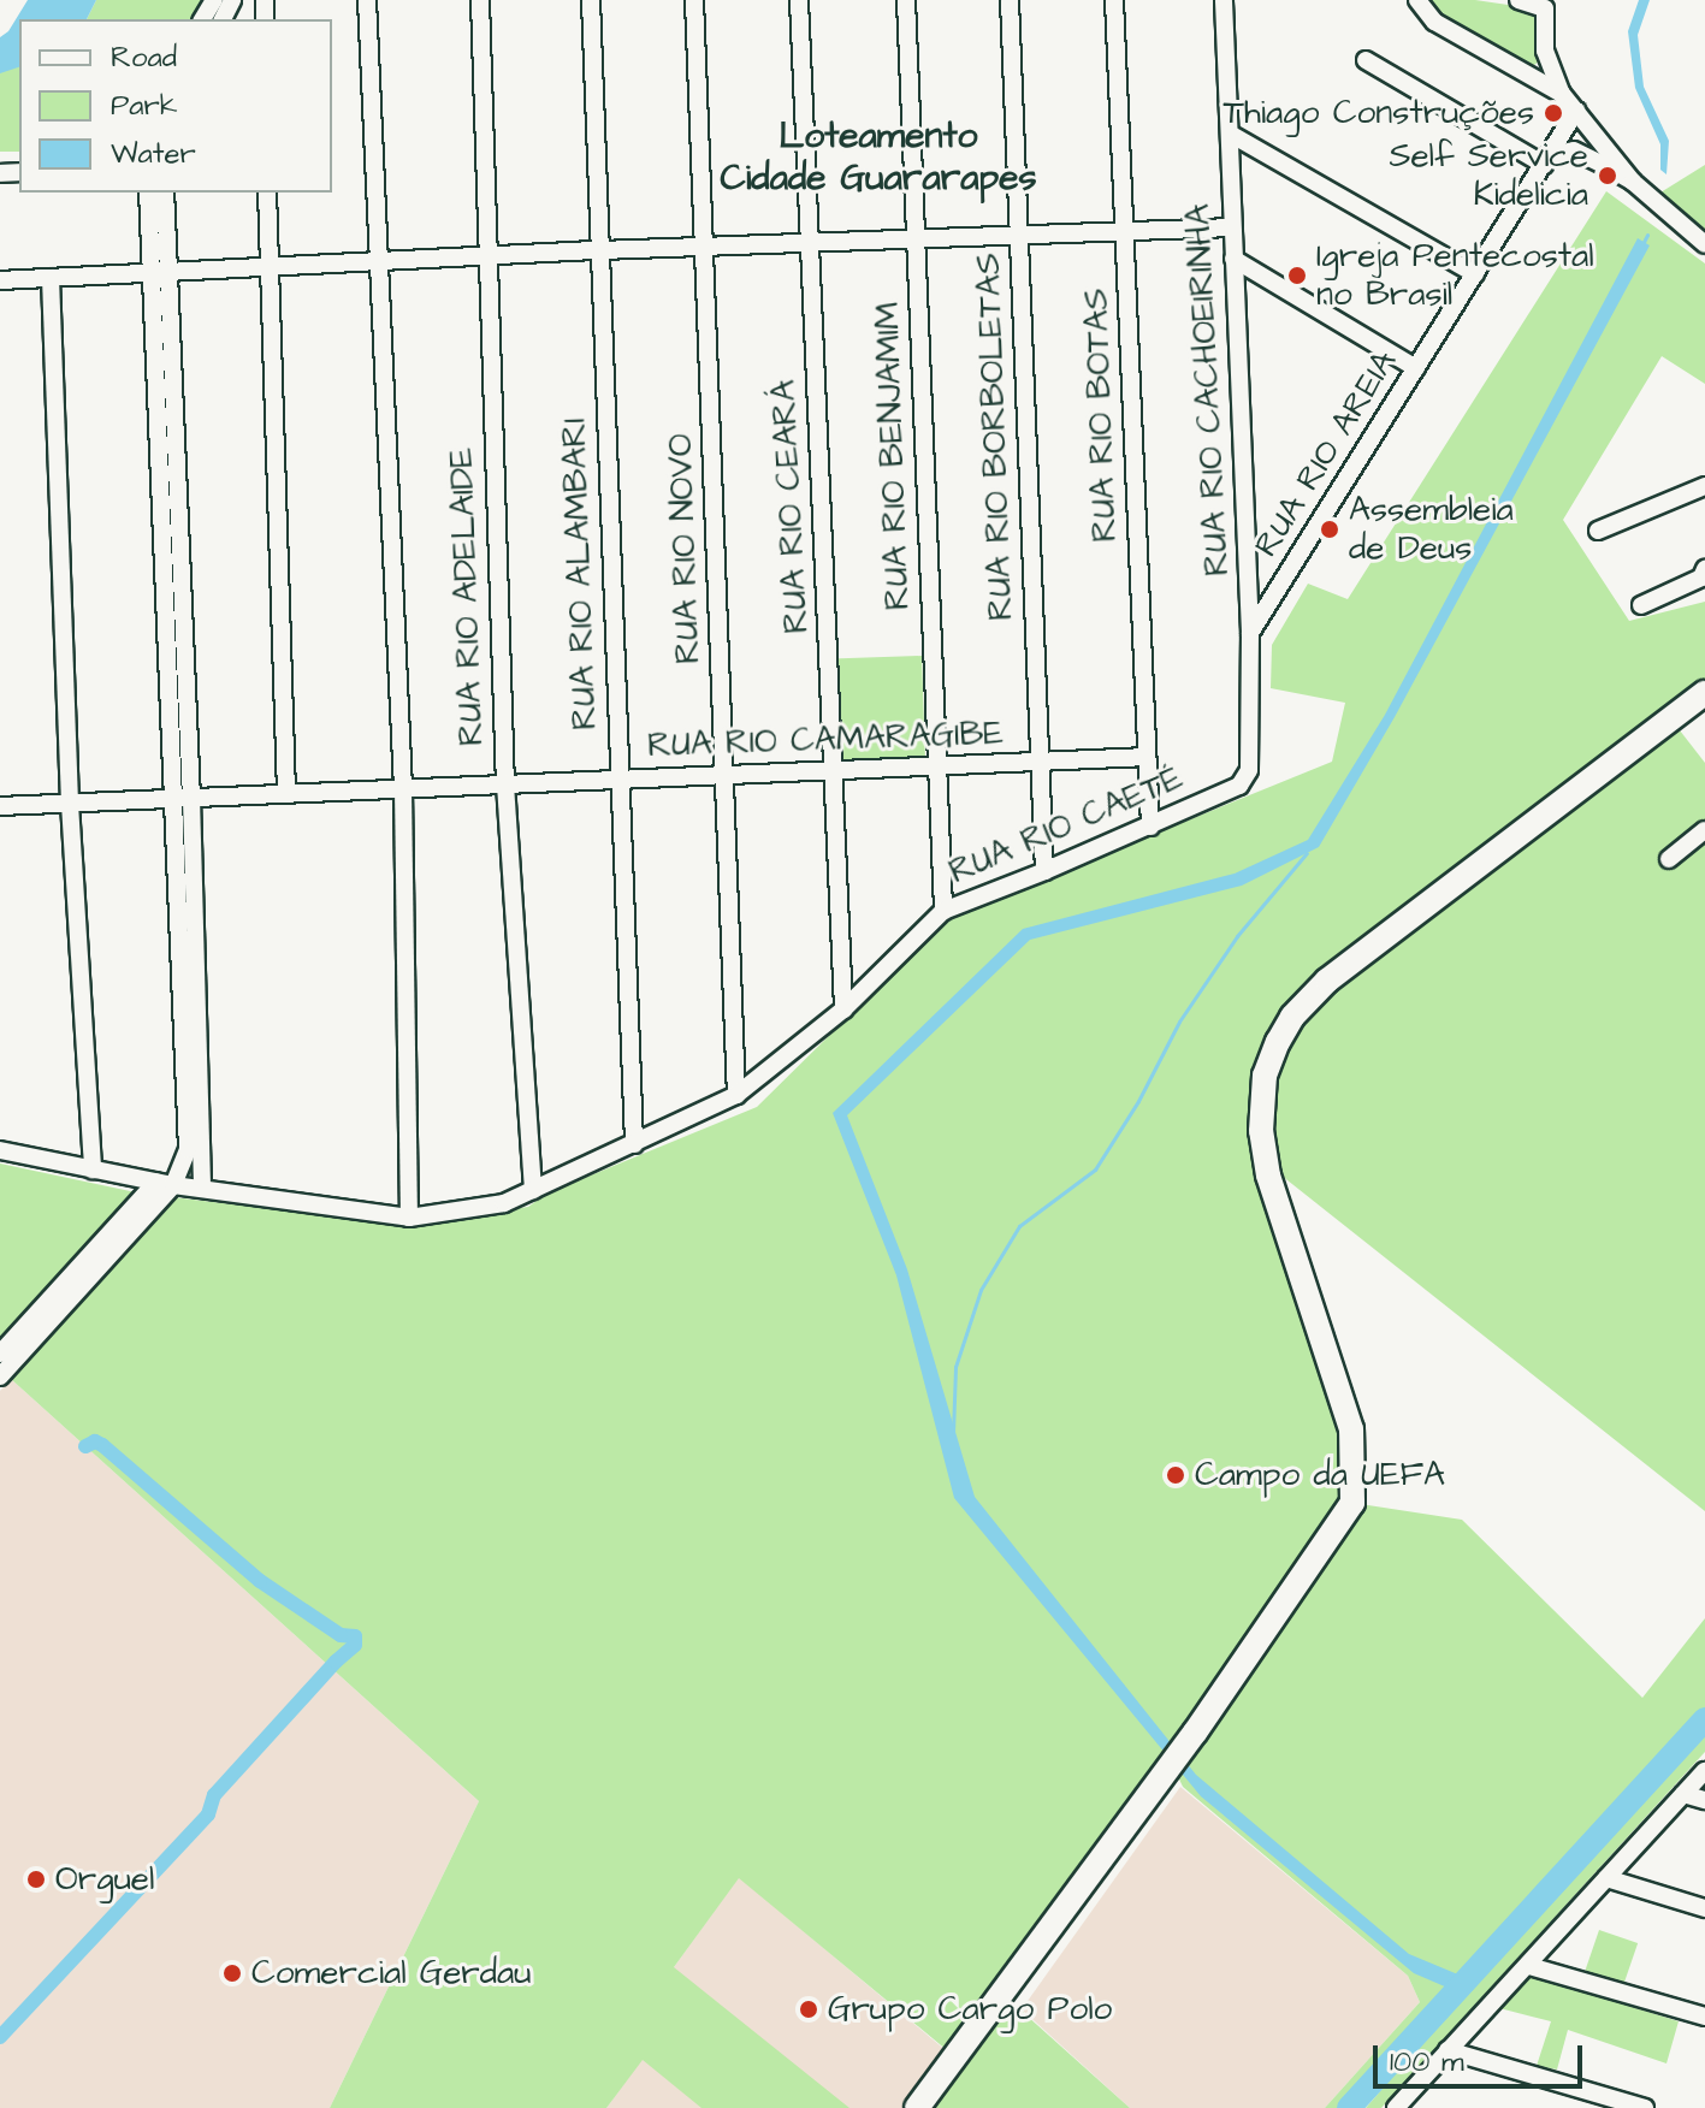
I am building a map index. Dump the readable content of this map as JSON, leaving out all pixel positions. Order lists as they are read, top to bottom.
{
  "streets": {
    "street": [
      "RUA RIO CACHOEIRINHA",
      "RUA RIO BOTAS",
      "RUA RIO BORBOLETAS",
      "RUA RIO AREIA",
      "RUA RIO BENJAMIM",
      "RUA RIO CEARÁ",
      "RUA RIO NOVO",
      "RUA RIO ALAMBARI",
      "RUA RIO ADELAIDE",
      "RUA RIO CAMARAGIBE",
      "RUA RIO CAETÉ"
    ]
  },
  "crossings": [
    ["RUA RIO CACHOEIRINHA", "RUA RIO AREIA"],
    ["RUA RIO CACHOEIRINHA", "RUA RIO CAETÉ"],
    ["RUA RIO BOTAS", "RUA RIO CAMARAGIBE"],
    ["RUA RIO BOTAS", "RUA RIO CAETÉ"],
    ["RUA RIO BORBOLETAS", "RUA RIO CAMARAGIBE"],
    ["RUA RIO BORBOLETAS", "RUA RIO CAETÉ"],
    ["RUA RIO BENJAMIM", "RUA RIO CAMARAGIBE"],
    ["RUA RIO BENJAMIM", "RUA RIO CAETÉ"],
    ["RUA RIO CEARÁ", "RUA RIO CAMARAGIBE"],
    ["RUA RIO CEARÁ", "RUA RIO CAETÉ"],
    ["RUA RIO NOVO", "RUA RIO CAMARAGIBE"],
    ["RUA RIO NOVO", "RUA RIO CAETÉ"],
    ["RUA RIO ALAMBARI", "RUA RIO CAMARAGIBE"],
    ["RUA RIO ALAMBARI", "RUA RIO CAETÉ"],
    ["RUA RIO ADELAIDE", "RUA RIO CAMARAGIBE"],
    ["RUA RIO ADELAIDE", "RUA RIO CAETÉ"]
  ],
  "districts": ["Loteamento Cidade Guararapes"],
  "places": [
    "Thiago Construções",
    "Self Service Kidelicia",
    "Igreja Pentecostal no Brasil",
    "Assembleia de Deus",
    "Campo da UEFA",
    "Orguel",
    "Comercial Gerdau",
    "Grupo Cargo Polo"
  ],
  "legend": ["Road", "Park", "Water"],
  "scale_bar": "100 m"
}
